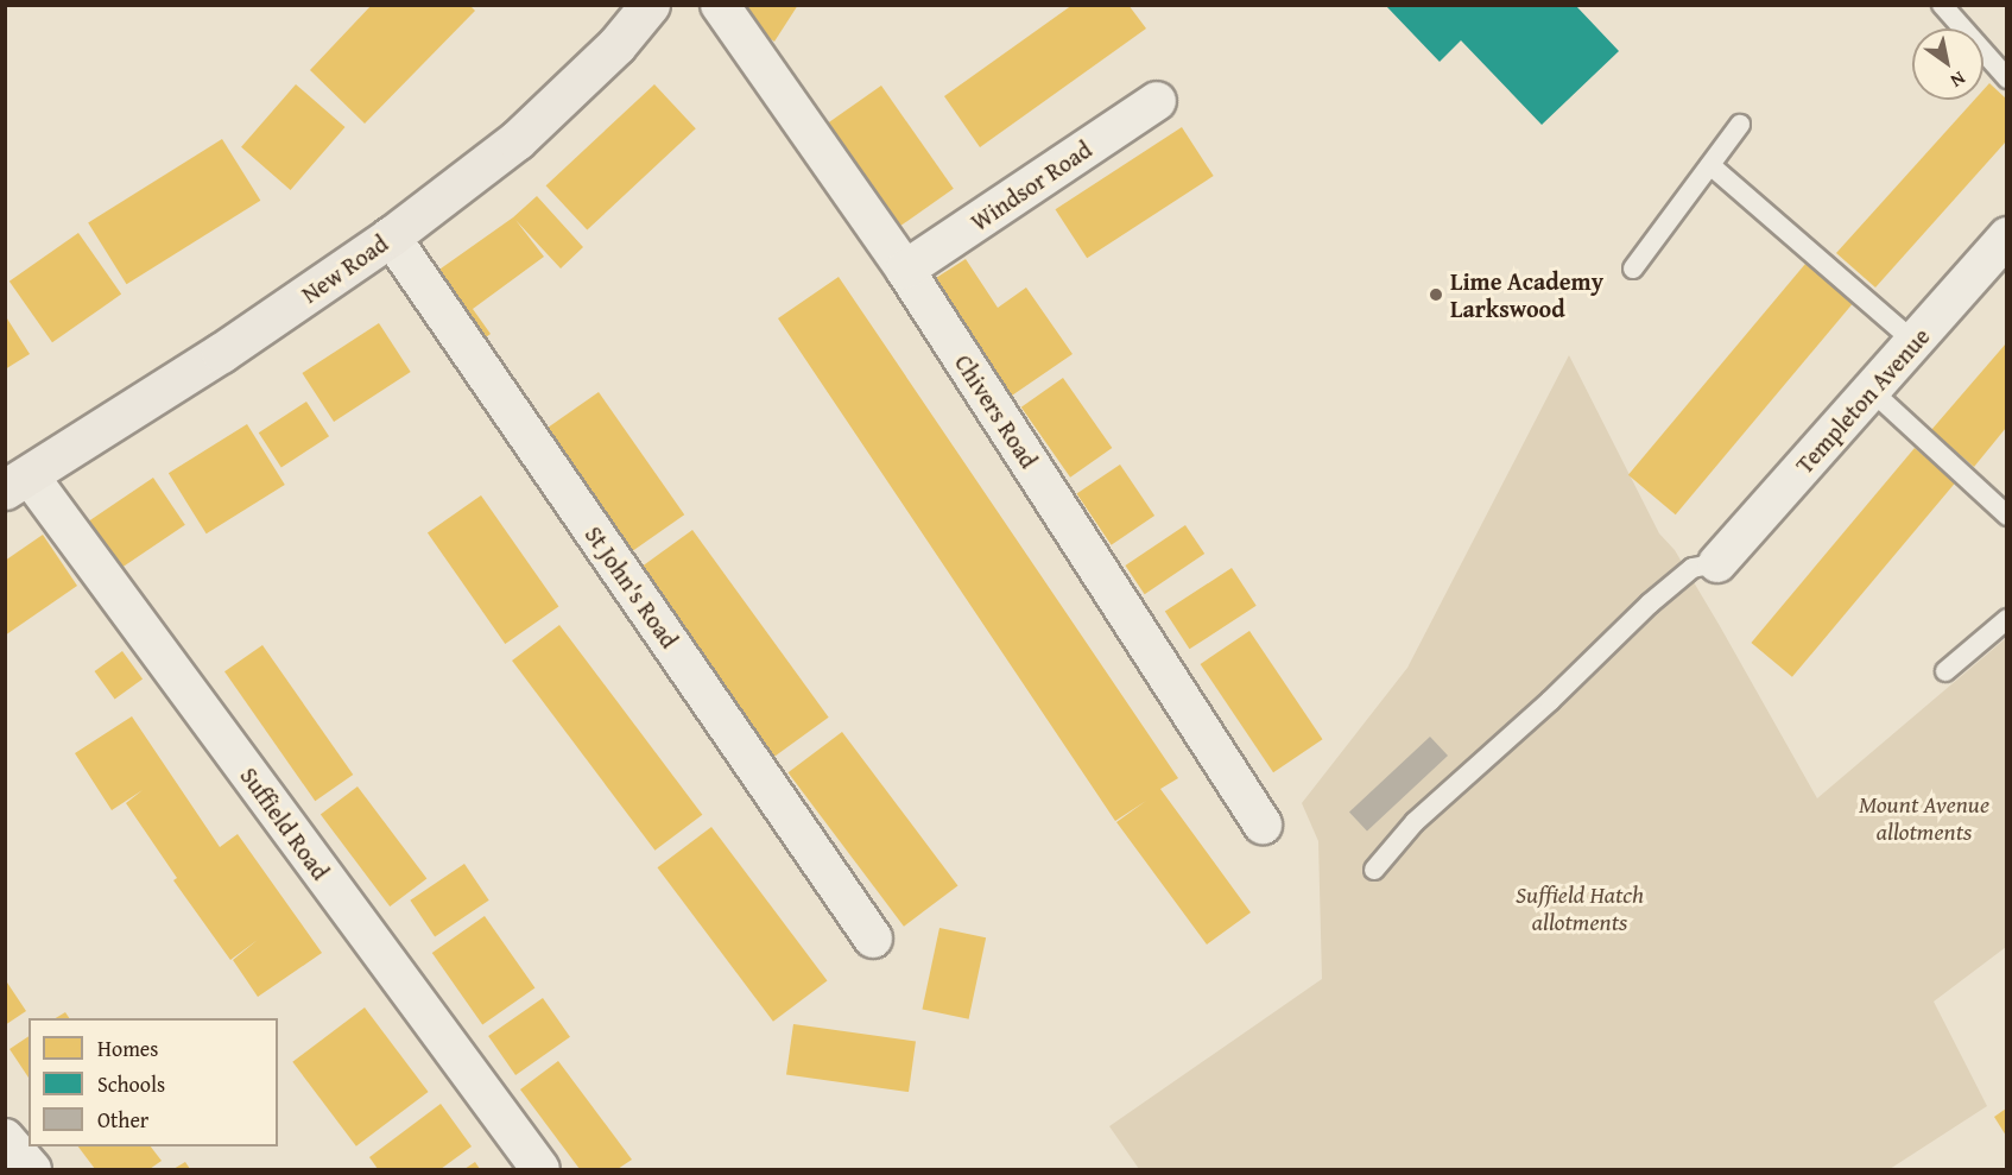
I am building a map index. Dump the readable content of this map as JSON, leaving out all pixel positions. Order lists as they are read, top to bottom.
{
  "streets": {
    "main road": ["New Road"],
    "street": [
      "Windsor Road",
      "Templeton Avenue",
      "Chivers Road",
      "St John's Road",
      "Suffield Road"
    ]
  },
  "crossings": [
    ["Windsor Road", "Chivers Road"],
    ["New Road", "St John's Road"],
    ["New Road", "Suffield Road"]
  ],
  "parks": ["Mount Avenue allotments", "Suffield Hatch allotments"],
  "places": ["Lime Academy Larkswood"],
  "legend": ["Homes", "Schools", "Other"],
  "north": "bottom right"
}
